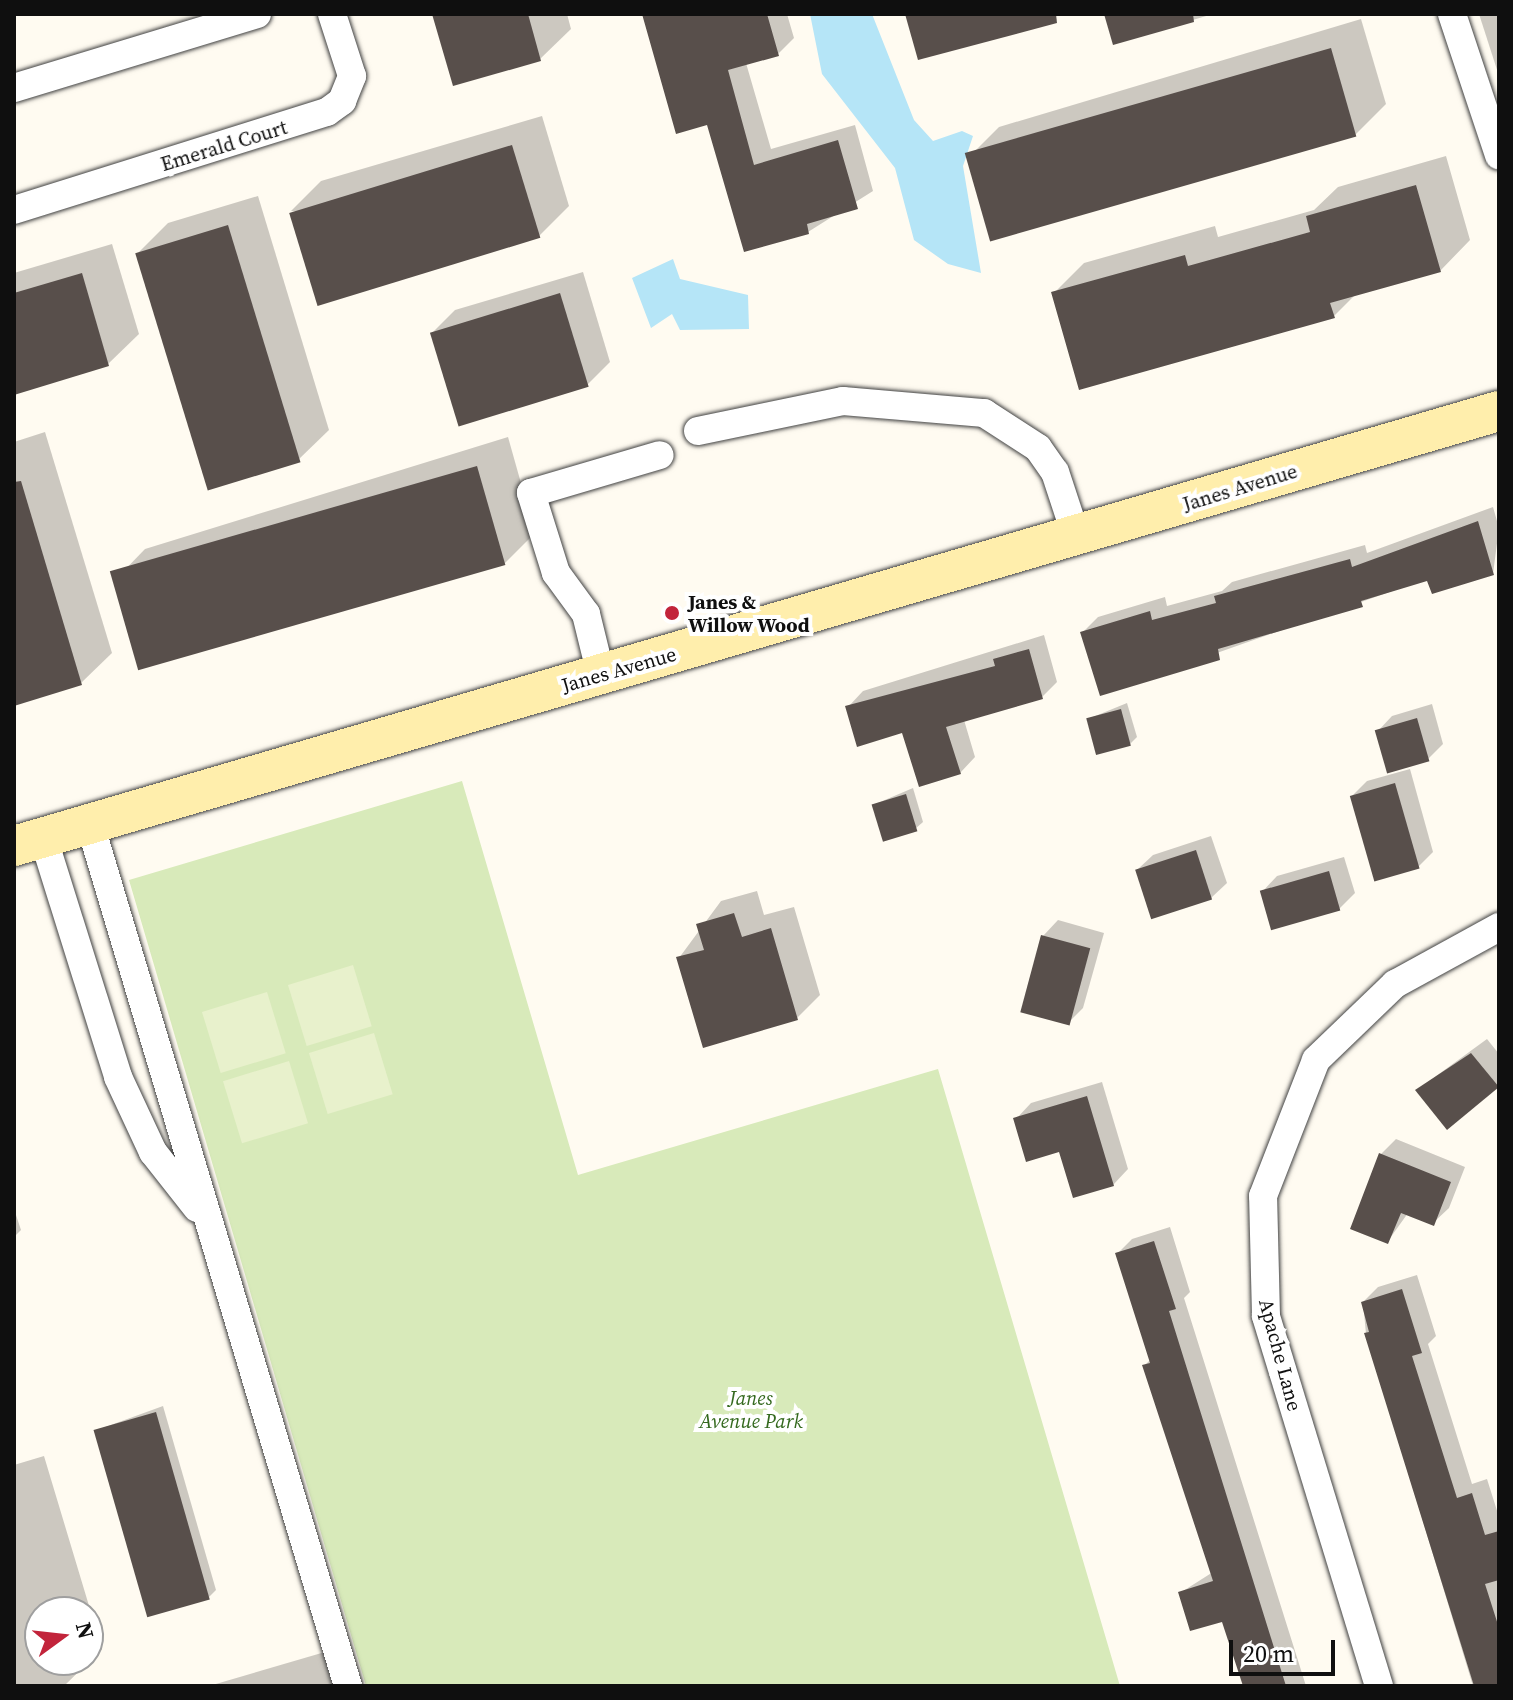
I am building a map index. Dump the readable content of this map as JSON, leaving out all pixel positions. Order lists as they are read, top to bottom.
{
  "streets": {
    "street": ["Emerald Court", "Janes Avenue", "Apache Lane"]
  },
  "parks": ["Janes Avenue Park"],
  "places": ["Janes & Willow Wood"],
  "scale_bar": "20 m",
  "north": "right"
}
